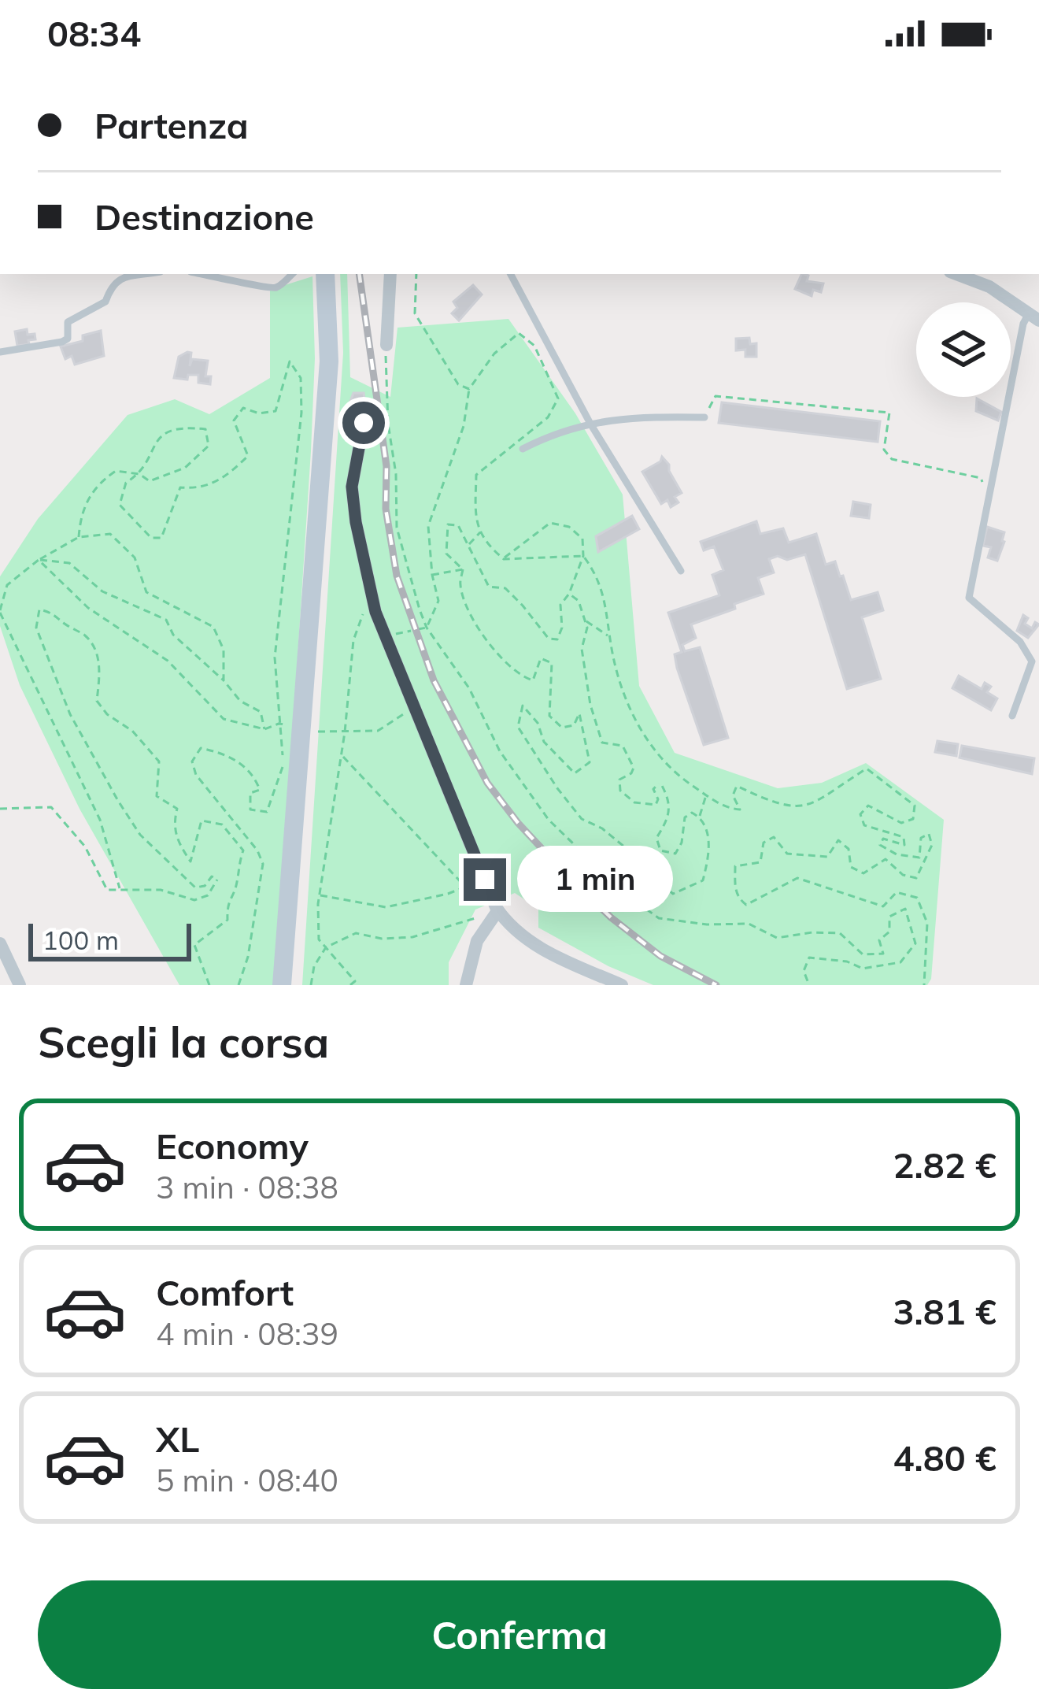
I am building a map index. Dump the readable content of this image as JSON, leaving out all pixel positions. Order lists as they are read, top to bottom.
{
  "scale_bar": "100 m",
  "page": {
    "status": "08:34",
    "banner": ["Partenza", "Destinazione"],
    "bubble": "1 min",
    "scale": "100 m",
    "heading": "Scegli la corsa",
    "list": [
      {
        "name": "Economy",
        "note": "3 min · 08:38",
        "value": "2.82 €"
      },
      {
        "name": "Comfort",
        "note": "4 min · 08:39",
        "value": "3.81 €"
      },
      {
        "name": "XL",
        "note": "5 min · 08:40",
        "value": "4.80 €"
      }
    ],
    "buttons": "Conferma"
  }
}
